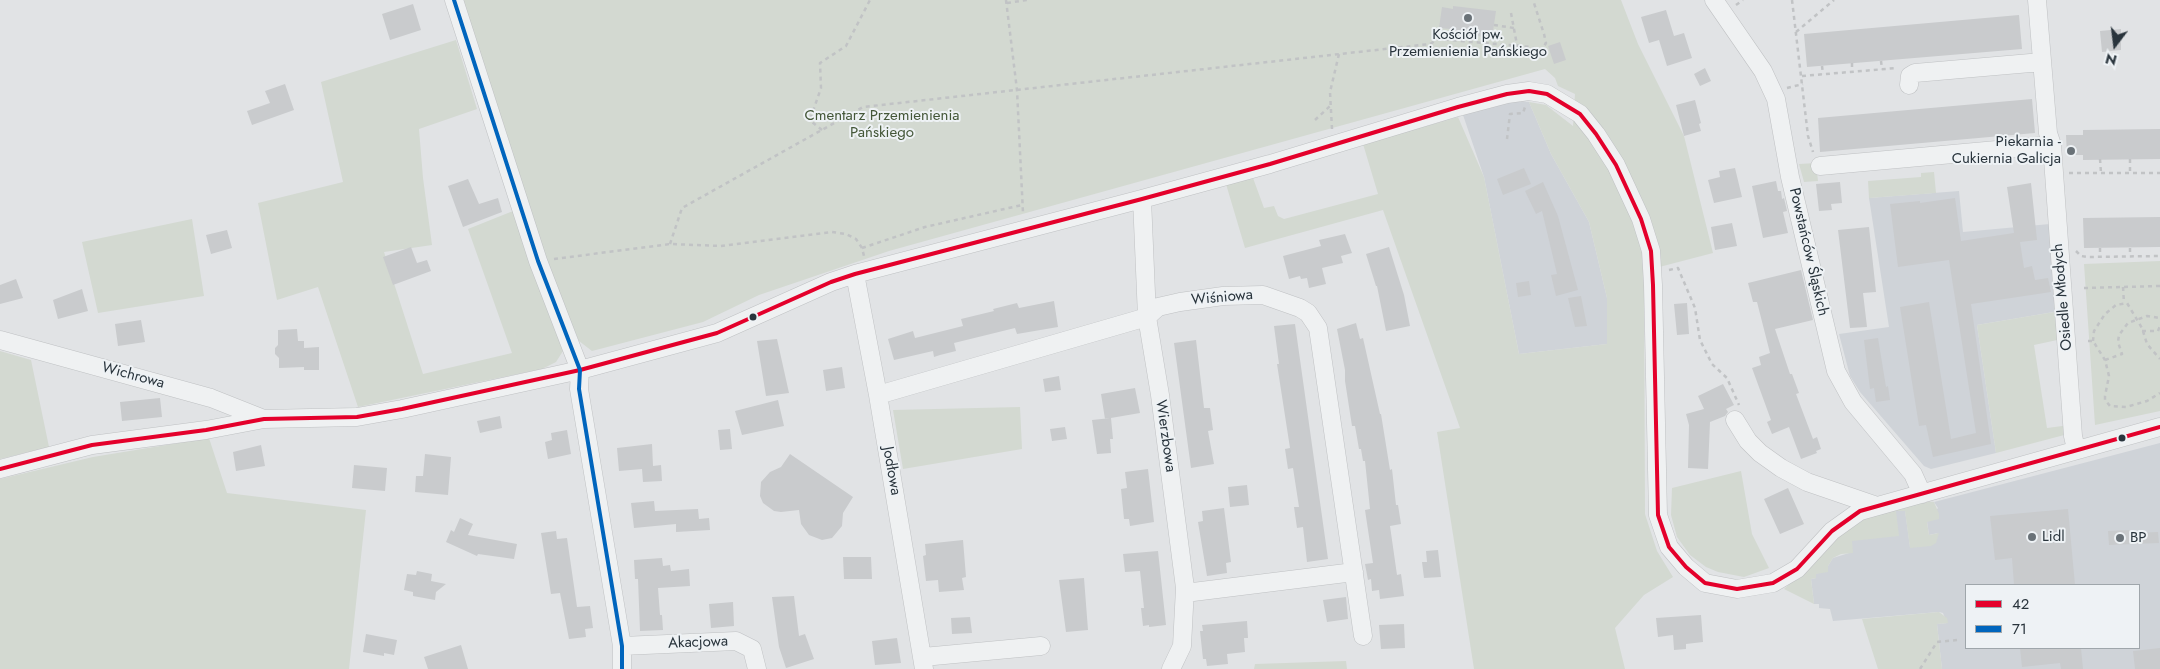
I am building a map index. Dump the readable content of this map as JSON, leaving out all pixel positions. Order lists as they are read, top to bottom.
{
  "streets": {
    "street": [
      "Powstańców Śląskich",
      "Osiedle Młodych",
      "Wiśniowa",
      "Wichrowa",
      "Wierzbowa",
      "Jodłowa",
      "Akacjowa"
    ]
  },
  "crossings": [
    ["Wiśniowa", "Wierzbowa"],
    ["Wiśniowa", "Jodłowa"]
  ],
  "parks": ["Cmentarz Przemienienia Pańskiego"],
  "places": [
    "Kościół pw. Przemienienia Pańskiego",
    "Piekarnia - Cukiernia Galicja",
    "Lidl",
    "BP"
  ],
  "lines": ["transit line 71", "transit line 42"],
  "legend": ["42", "71"],
  "north": "bottom"
}
